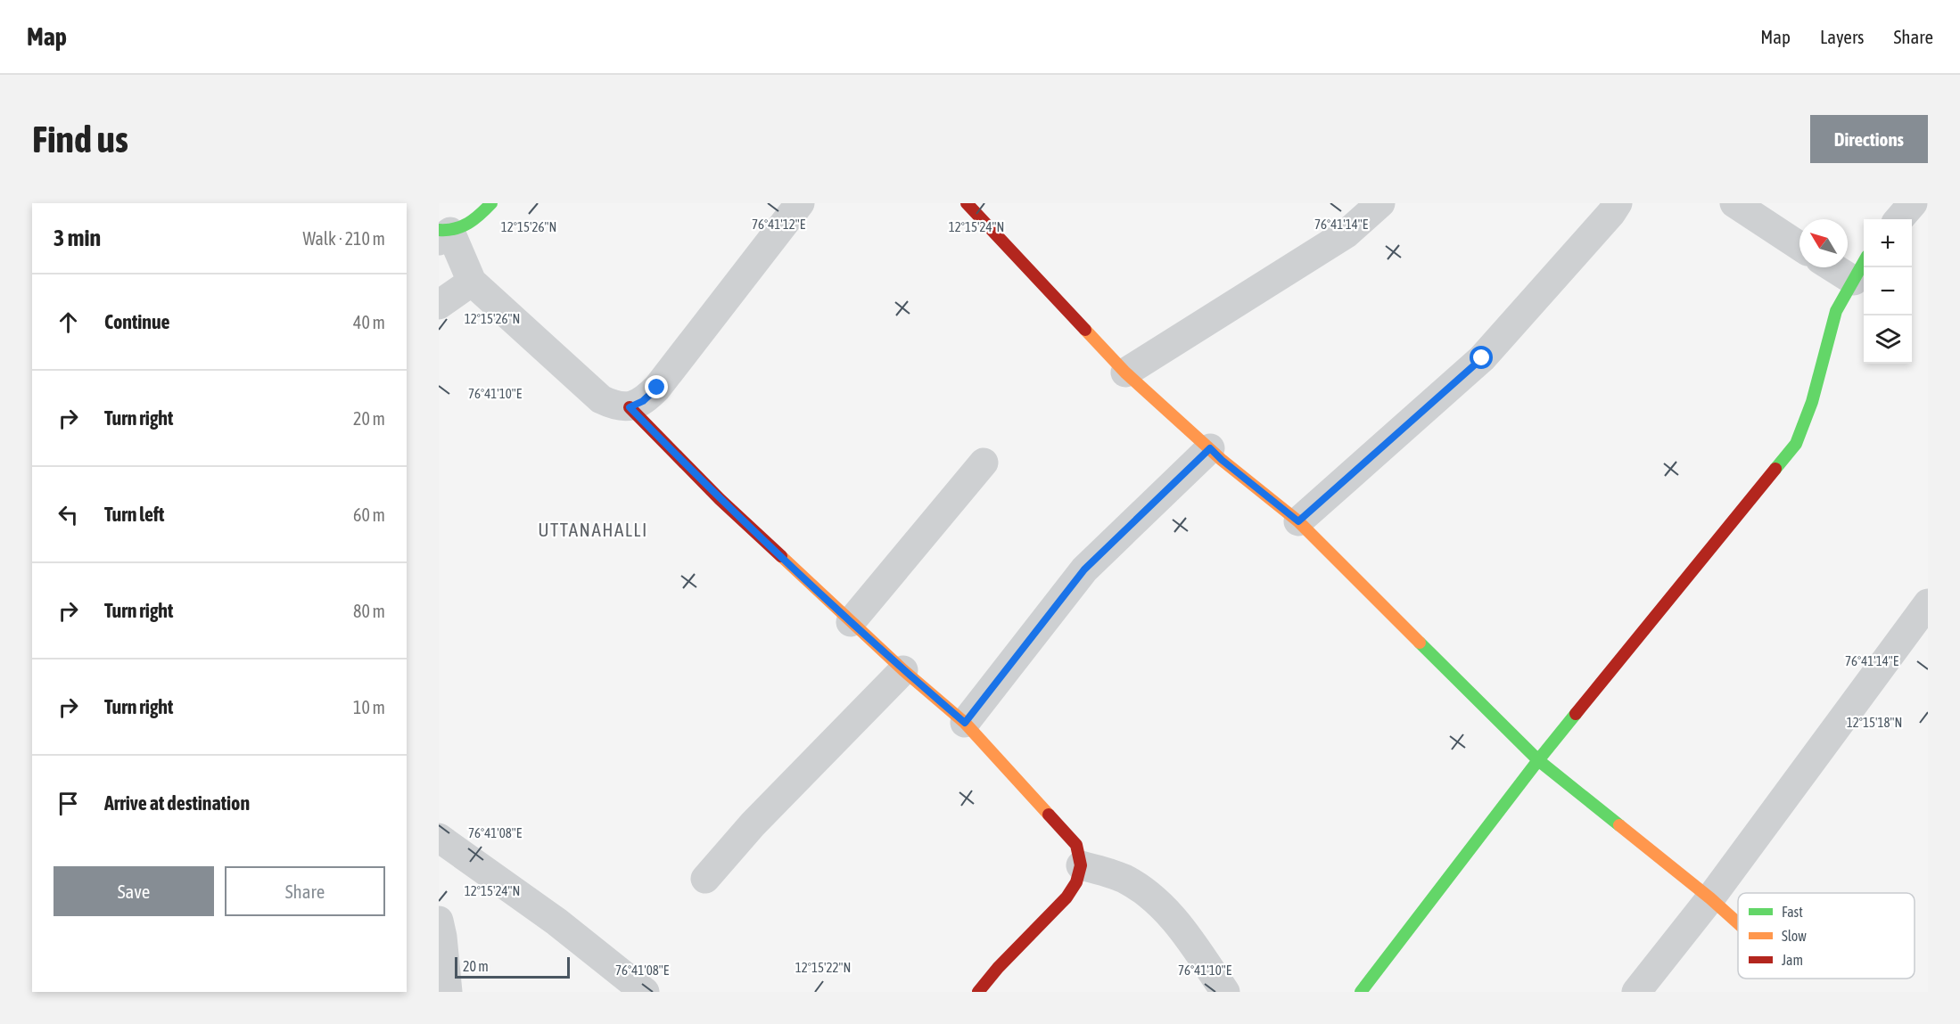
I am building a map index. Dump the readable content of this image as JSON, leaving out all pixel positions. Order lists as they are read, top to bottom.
{
  "districts": ["UTTANAHALLI"],
  "legend": ["Fast", "Slow", "Jam"],
  "scale_bar": "20 m",
  "north": "top left",
  "page": {
    "header": "Map",
    "nav": ["Map", "Layers", "Share"],
    "buttons": [
      "Directions",
      ["Save", "Share"]
    ],
    "title": "Find us",
    "heading": ["3 min", "Walk · 210 m"],
    "map_buttons": ["+", "−"],
    "list": [
      ["Continue", "40 m"],
      ["Turn right", "20 m"],
      ["Turn left", "60 m"],
      ["Turn right", "80 m"],
      ["Turn right", "10 m"],
      "Arrive at destination"
    ],
    "scale": "20 m"
  },
  "coordinates": [
    "76°41'12\"E",
    "76°41'14\"E",
    "12°15'26\"N",
    "12°15'24\"N",
    "76°41'10\"E",
    "12°15'18\"N",
    "76°41'08\"E",
    "12°15'22\"N"
  ]
}
